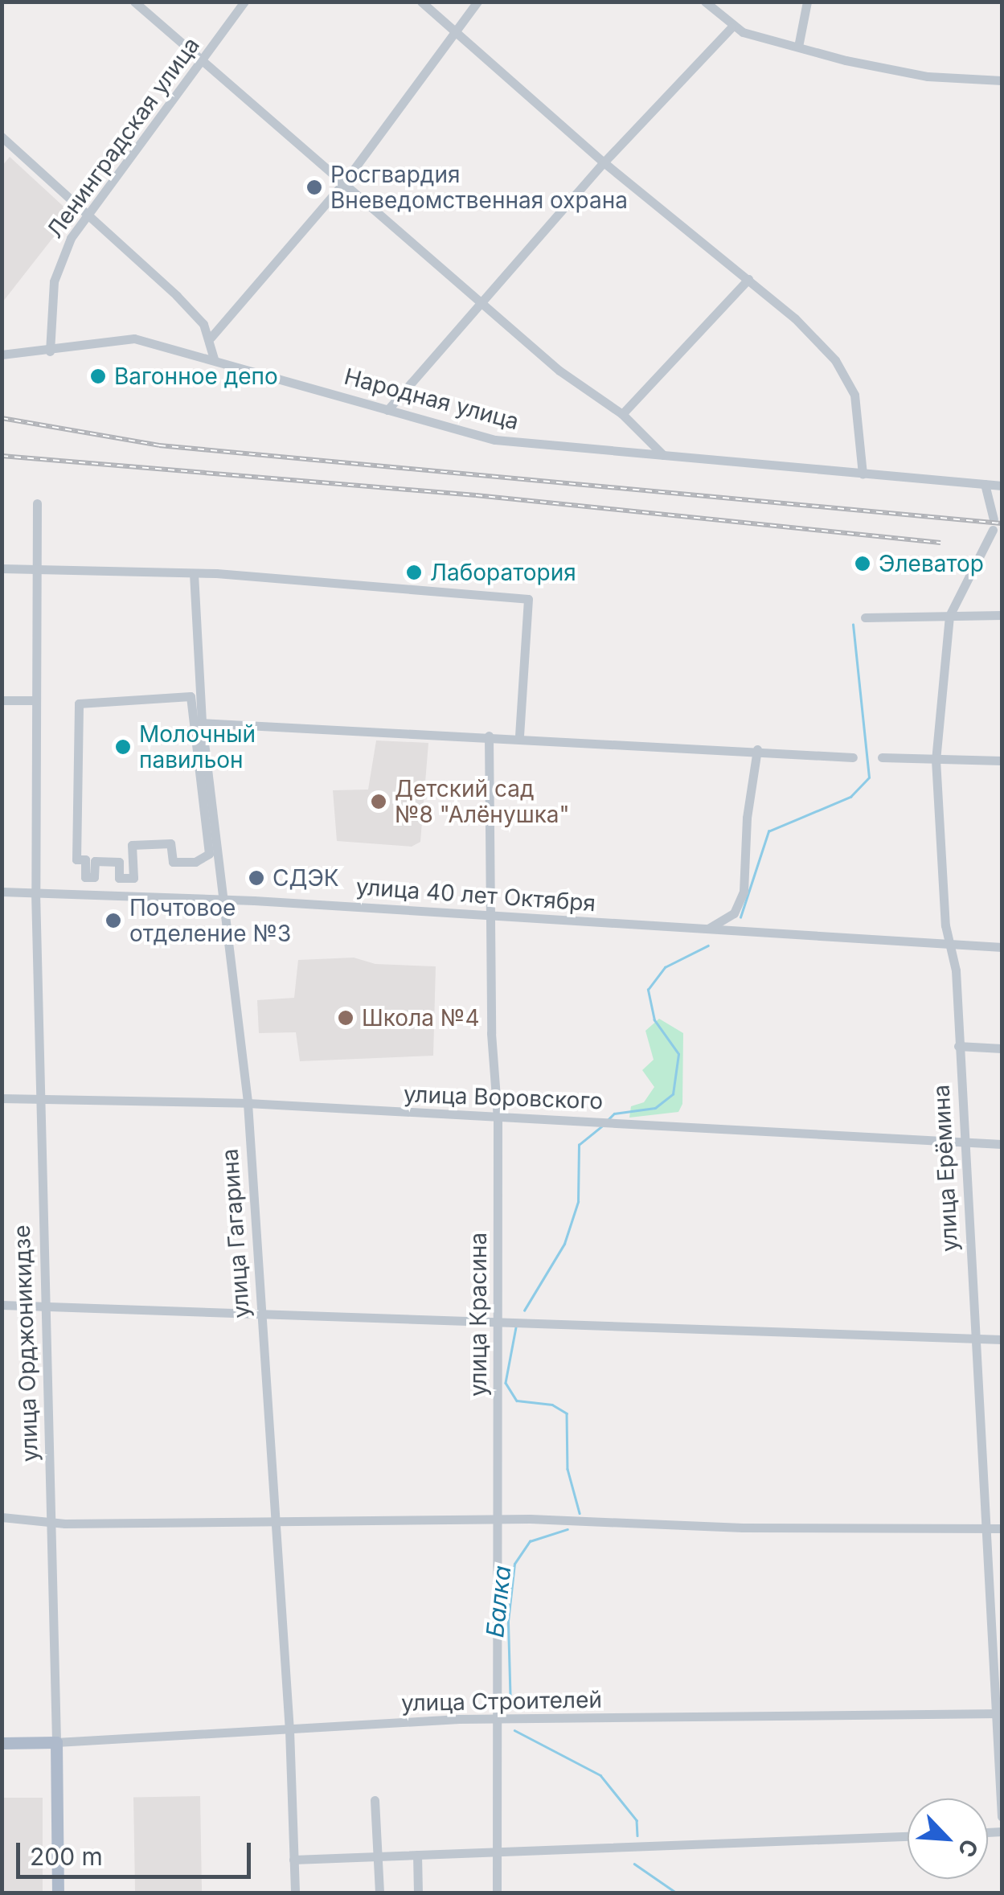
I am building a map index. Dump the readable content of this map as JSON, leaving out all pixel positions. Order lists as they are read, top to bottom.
{
  "streets": {
    "main road": ["улица Орджоникидзе", "улица Строителей"],
    "street": [
      "Ленинградская улица",
      "Народная улица",
      "улица 40 лет Октября",
      "улица Воровского",
      "улица Ерёмина",
      "улица Гагарина",
      "улица Красина"
    ]
  },
  "crossings": [
    ["Ленинградская улица", "Народная улица"],
    ["Народная улица", "улица Ерёмина"],
    ["улица 40 лет Октября", "улица Ерёмина"],
    ["улица 40 лет Октября", "улица Гагарина"],
    ["улица 40 лет Октября", "улица Красина"],
    ["улица 40 лет Октября", "улица Орджоникидзе"],
    ["улица Воровского", "улица Ерёмина"],
    ["улица Воровского", "улица Гагарина"],
    ["улица Воровского", "улица Красина"],
    ["улица Воровского", "улица Орджоникидзе"],
    ["улица Ерёмина", "улица Строителей"],
    ["улица Гагарина", "улица Строителей"],
    ["улица Красина", "улица Строителей"],
    ["улица Орджоникидзе", "улица Строителей"]
  ],
  "water": ["Балка"],
  "places": [
    "Росгвардия Вневедомственная охрана",
    "Вагонное депо",
    "Элеватор",
    "Лаборатория",
    "Молочный павильон",
    "Детский сад №8 \"Алёнушка\"",
    "СДЭК",
    "Почтовое отделение №3",
    "Школа №4"
  ],
  "scale_bar": "200 m",
  "north": "bottom right"
}
